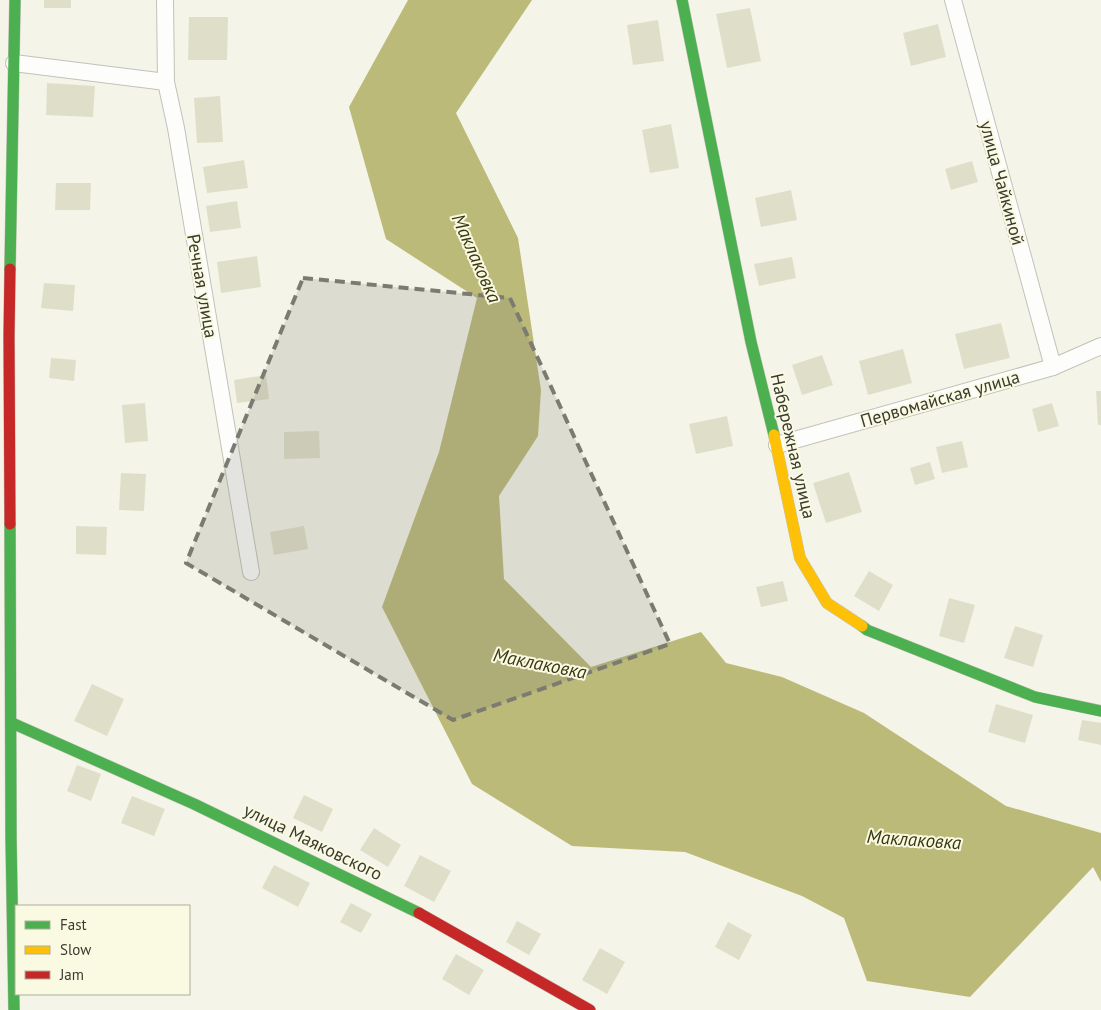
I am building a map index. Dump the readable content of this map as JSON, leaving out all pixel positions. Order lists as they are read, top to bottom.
{
  "streets": {
    "street": [
      "улица Чайкиной",
      "Речная улица",
      "Первомайская улица",
      "Набережная улица",
      "улица Маяковского"
    ]
  },
  "crossings": [
    ["улица Чайкиной", "Первомайская улица"],
    ["Первомайская улица", "Набережная улица"]
  ],
  "water": ["Маклаковка"],
  "legend": ["Fast", "Slow", "Jam"]
}
